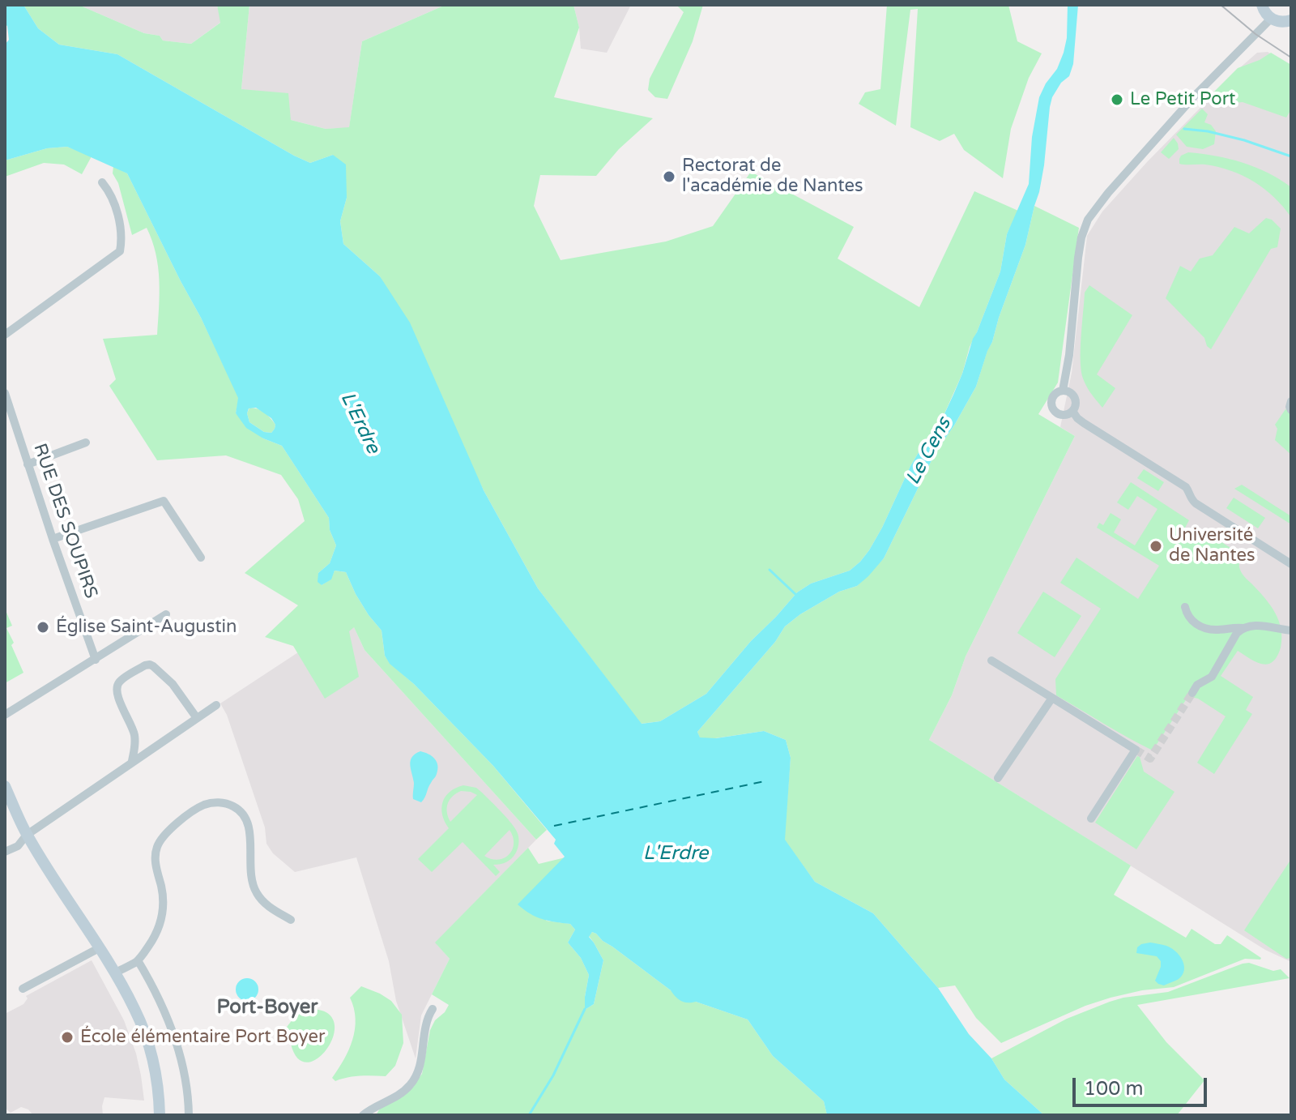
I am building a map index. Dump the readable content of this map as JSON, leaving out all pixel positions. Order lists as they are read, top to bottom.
{
  "streets": {
    "street": ["RUE DES SOUPIRS"]
  },
  "districts": ["Port-Boyer"],
  "water": ["L'Erdre", "Le Cens"],
  "places": [
    "Le Petit Port",
    "Rectorat de l'académie de Nantes",
    "Université de Nantes",
    "Église Saint-Augustin",
    "École élémentaire Port Boyer"
  ],
  "scale_bar": "100 m"
}
